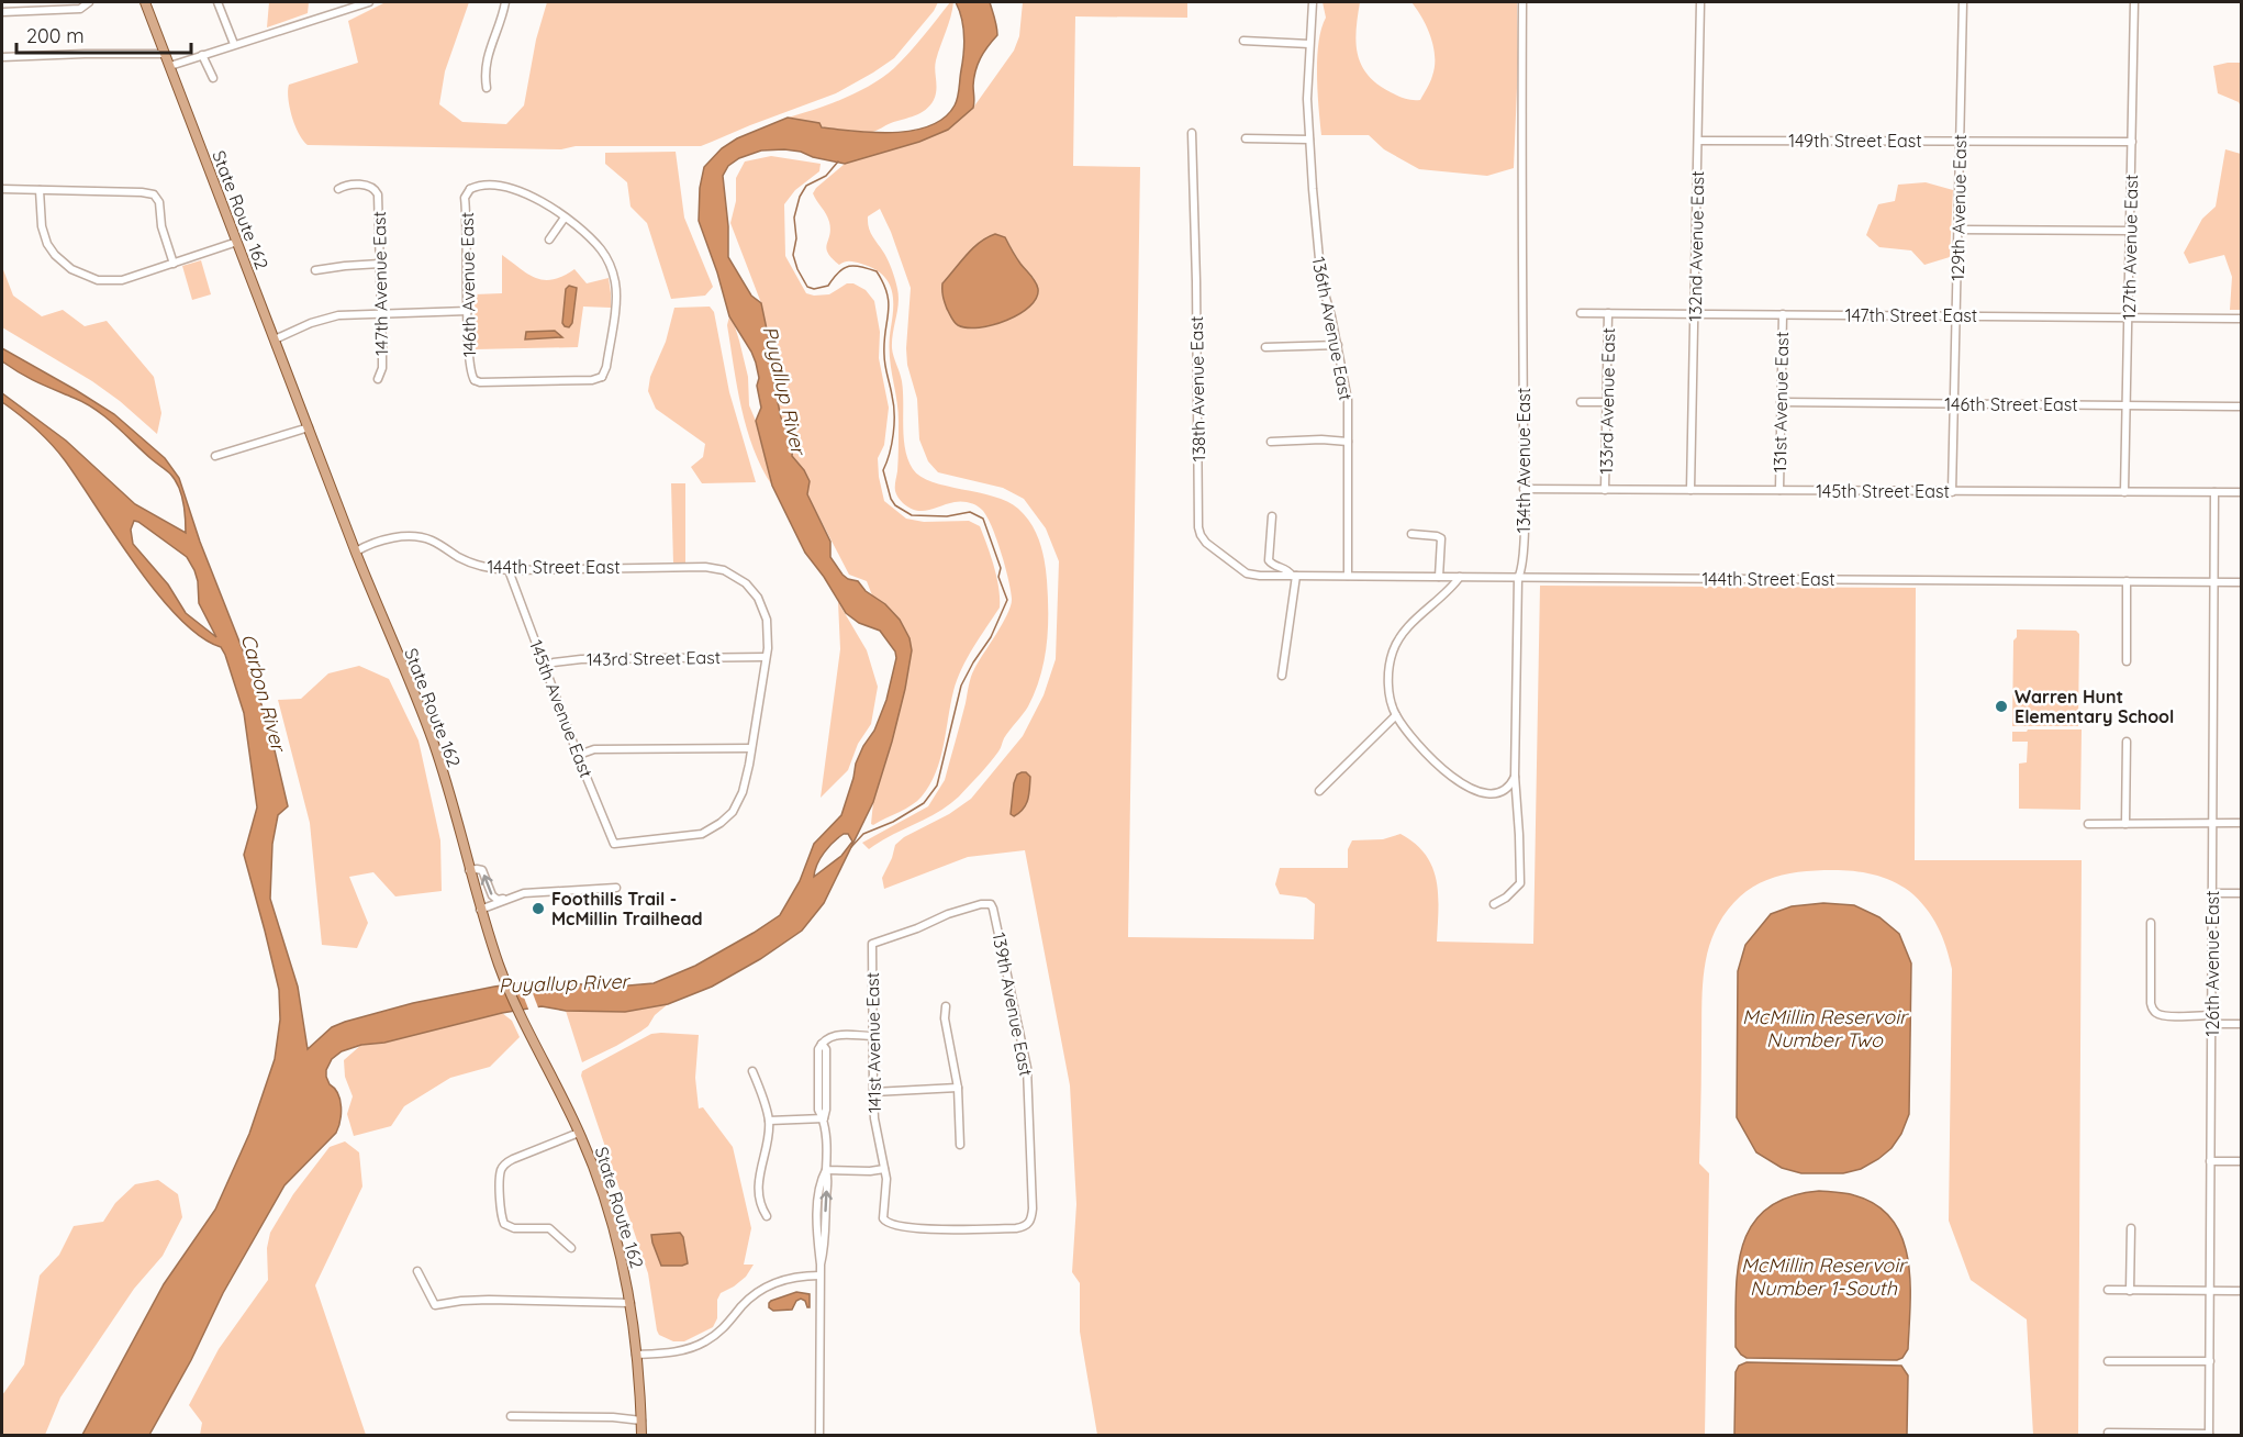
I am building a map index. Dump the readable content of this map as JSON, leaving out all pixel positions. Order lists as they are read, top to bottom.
{
  "streets": {
    "main road": ["State Route 162"],
    "street": [
      "149th Street East",
      "129th Avenue East",
      "132nd Avenue East",
      "127th Avenue East",
      "147th Avenue East",
      "146th Avenue East",
      "147th Street East",
      "136th Avenue East",
      "138th Avenue East",
      "133rd Avenue East",
      "131st Avenue East",
      "146th Street East",
      "134th Avenue East",
      "145th Street East",
      "144th Street East",
      "143rd Street East",
      "145th Avenue East",
      "126th Avenue East",
      "139th Avenue East",
      "141st Avenue East"
    ]
  },
  "crossings": [
    ["149th Street East", "129th Avenue East"],
    ["149th Street East", "132nd Avenue East"],
    ["149th Street East", "127th Avenue East"],
    ["129th Avenue East", "147th Street East"],
    ["129th Avenue East", "146th Street East"],
    ["129th Avenue East", "145th Street East"],
    ["State Route 162", "144th Street East"],
    ["132nd Avenue East", "147th Street East"],
    ["132nd Avenue East", "145th Street East"],
    ["127th Avenue East", "147th Street East"],
    ["127th Avenue East", "146th Street East"],
    ["127th Avenue East", "145th Street East"],
    ["147th Street East", "133rd Avenue East"],
    ["147th Street East", "131st Avenue East"],
    ["136th Avenue East", "144th Street East"],
    ["138th Avenue East", "144th Street East"],
    ["133rd Avenue East", "145th Street East"],
    ["131st Avenue East", "146th Street East"],
    ["131st Avenue East", "145th Street East"],
    ["134th Avenue East", "145th Street East"],
    ["134th Avenue East", "144th Street East"],
    ["145th Street East", "126th Avenue East"],
    ["144th Street East", "143rd Street East"],
    ["144th Street East", "145th Avenue East"],
    ["144th Street East", "126th Avenue East"],
    ["143rd Street East", "145th Avenue East"],
    ["139th Avenue East", "141st Avenue East"]
  ],
  "water": [
    "Puyallup River",
    "Carbon River",
    "McMillin Reservoir Number Two",
    "McMillin Reservoir Number 1-South"
  ],
  "places": ["Warren Hunt Elementary School", "Foothills Trail - McMillin Trailhead"],
  "scale_bar": "200 m"
}
